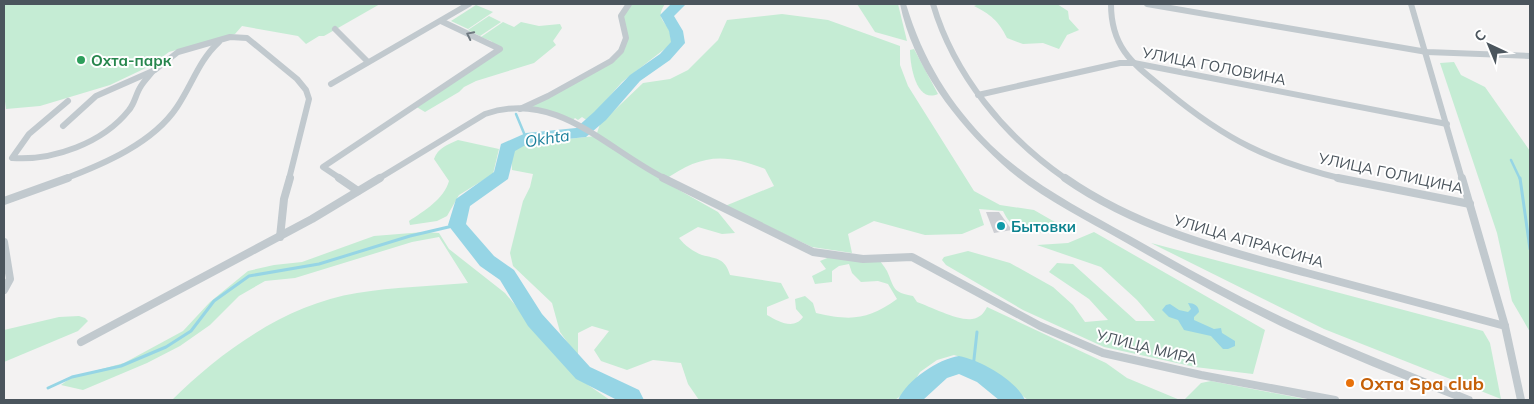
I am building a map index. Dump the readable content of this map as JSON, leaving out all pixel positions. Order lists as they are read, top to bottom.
{
  "streets": {
    "street": [
      "УЛИЦА ГОЛОВИНА",
      "УЛИЦА ГОЛИЦИНА",
      "УЛИЦА АПРАКСИНА",
      "УЛИЦА МИРА"
    ]
  },
  "crossings": [
    ["УЛИЦА ГОЛОВИНА", "УЛИЦА ГОЛИЦИНА"],
    ["УЛИЦА ГОЛОВИНА", "УЛИЦА АПРАКСИНА"]
  ],
  "water": ["Okhta"],
  "places": ["Охта-парк", "Бытовки", "Охта Spa club"],
  "north": "top left"
}
